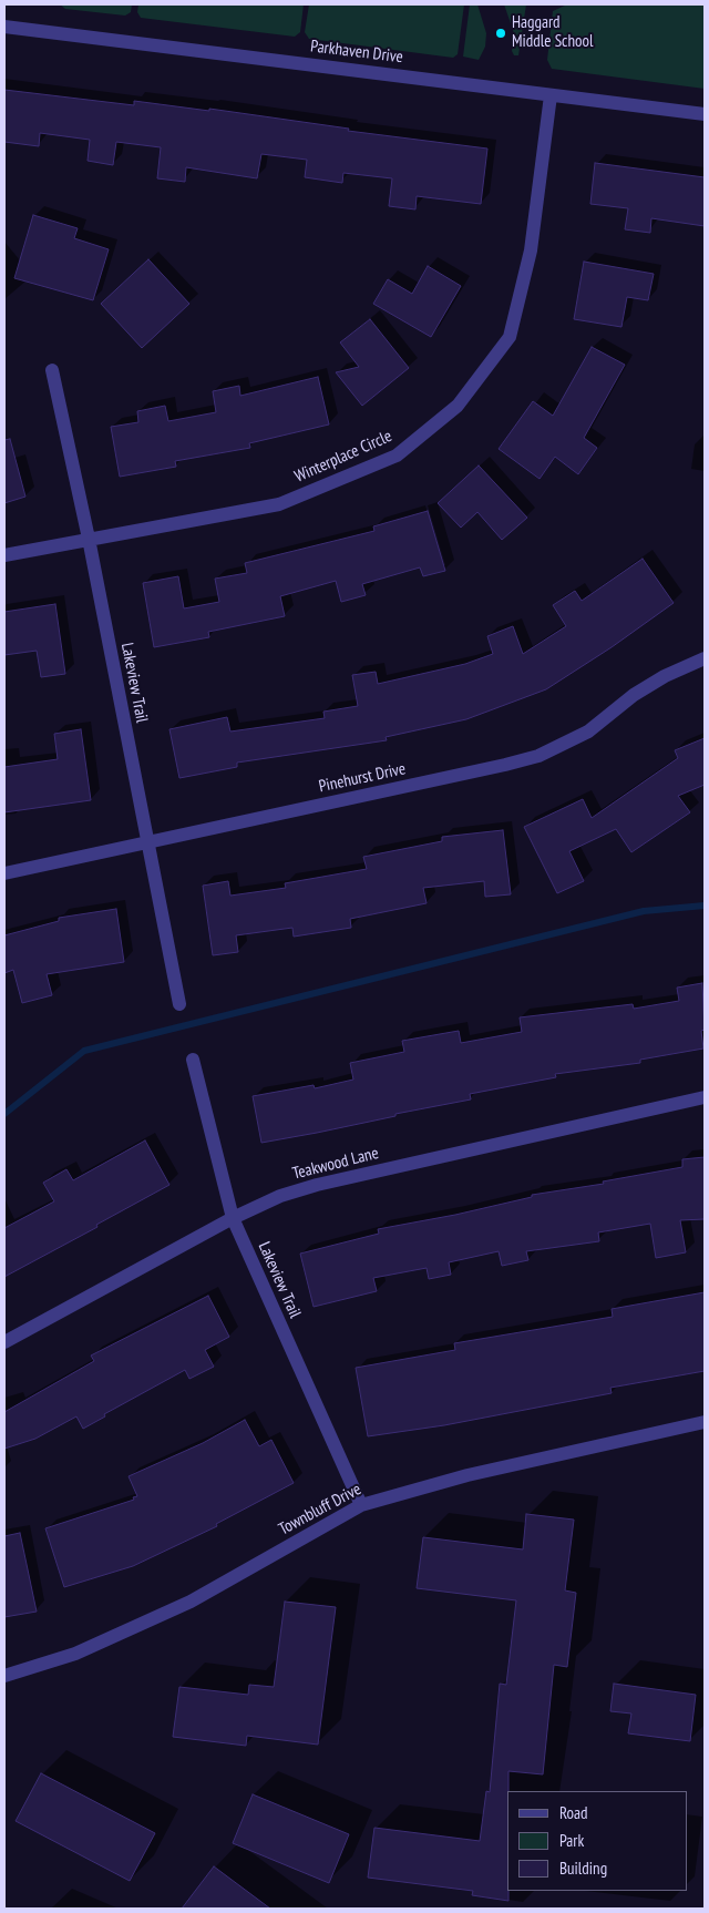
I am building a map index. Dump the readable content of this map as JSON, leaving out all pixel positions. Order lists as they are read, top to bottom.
{
  "streets": {
    "street": [
      "Parkhaven Drive",
      "Winterplace Circle",
      "Lakeview Trail",
      "Pinehurst Drive",
      "Teakwood Lane",
      "Townbluff Drive"
    ]
  },
  "crossings": [
    ["Parkhaven Drive", "Winterplace Circle"],
    ["Winterplace Circle", "Lakeview Trail"],
    ["Lakeview Trail", "Pinehurst Drive"],
    ["Lakeview Trail", "Teakwood Lane"],
    ["Lakeview Trail", "Townbluff Drive"]
  ],
  "places": ["Haggard Middle School"],
  "legend": ["Road", "Park", "Building"]
}
